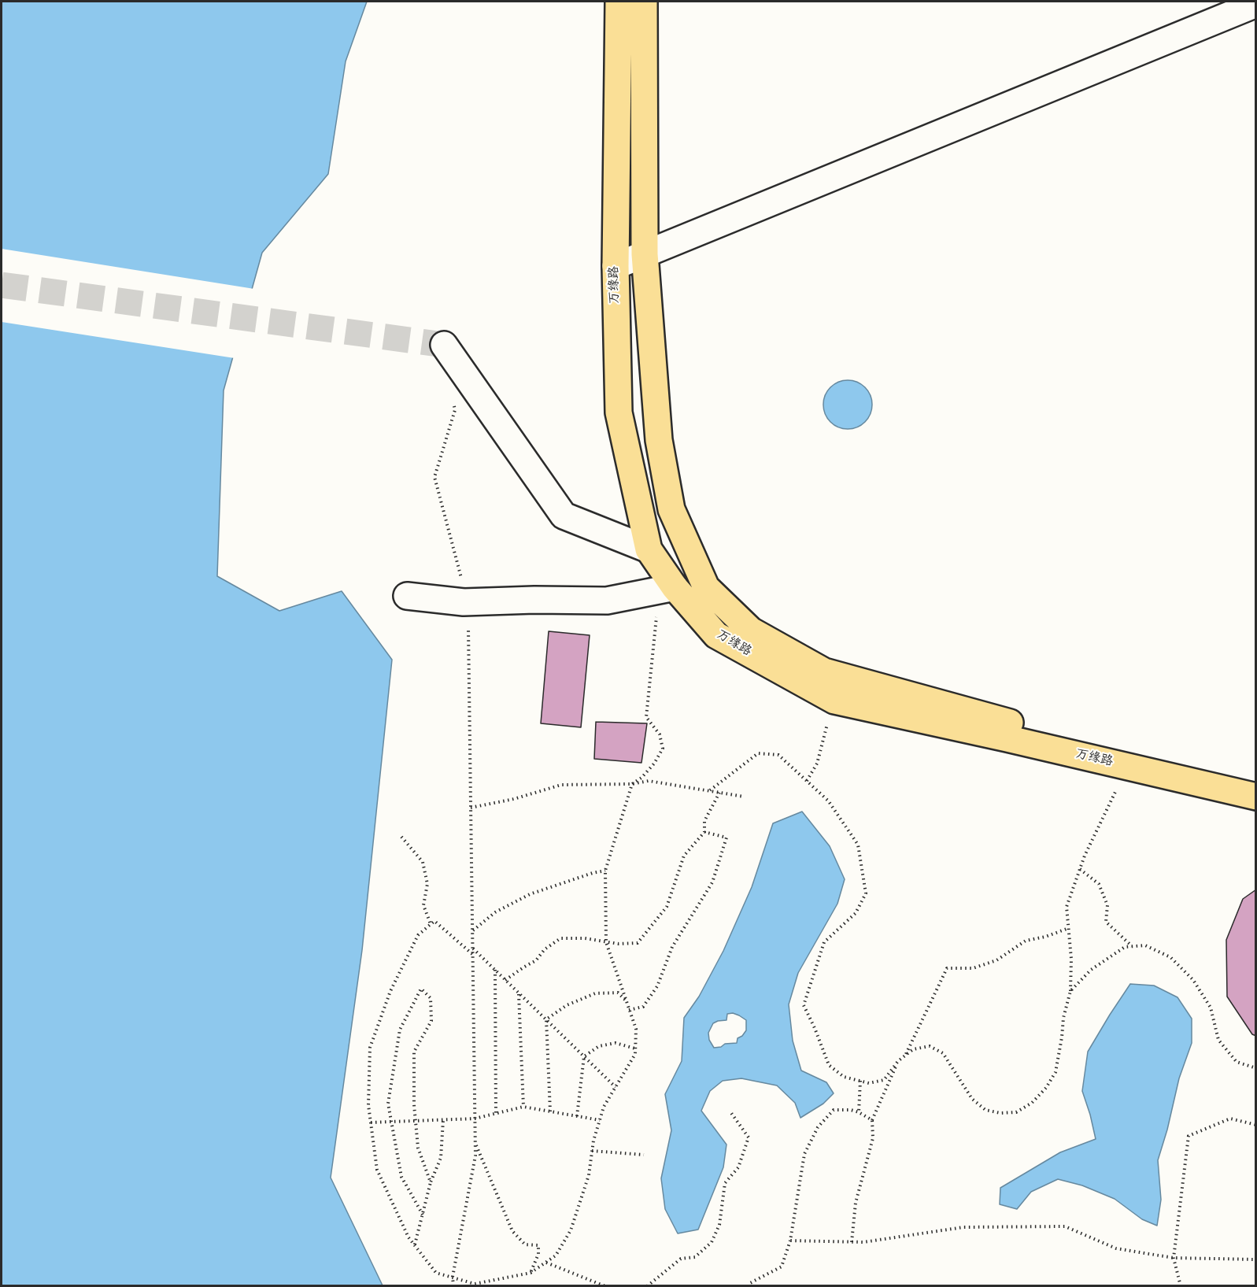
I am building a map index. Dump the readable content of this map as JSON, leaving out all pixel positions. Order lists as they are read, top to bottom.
{
  "streets": {
    "main road": ["万缘路"]
  }
}
